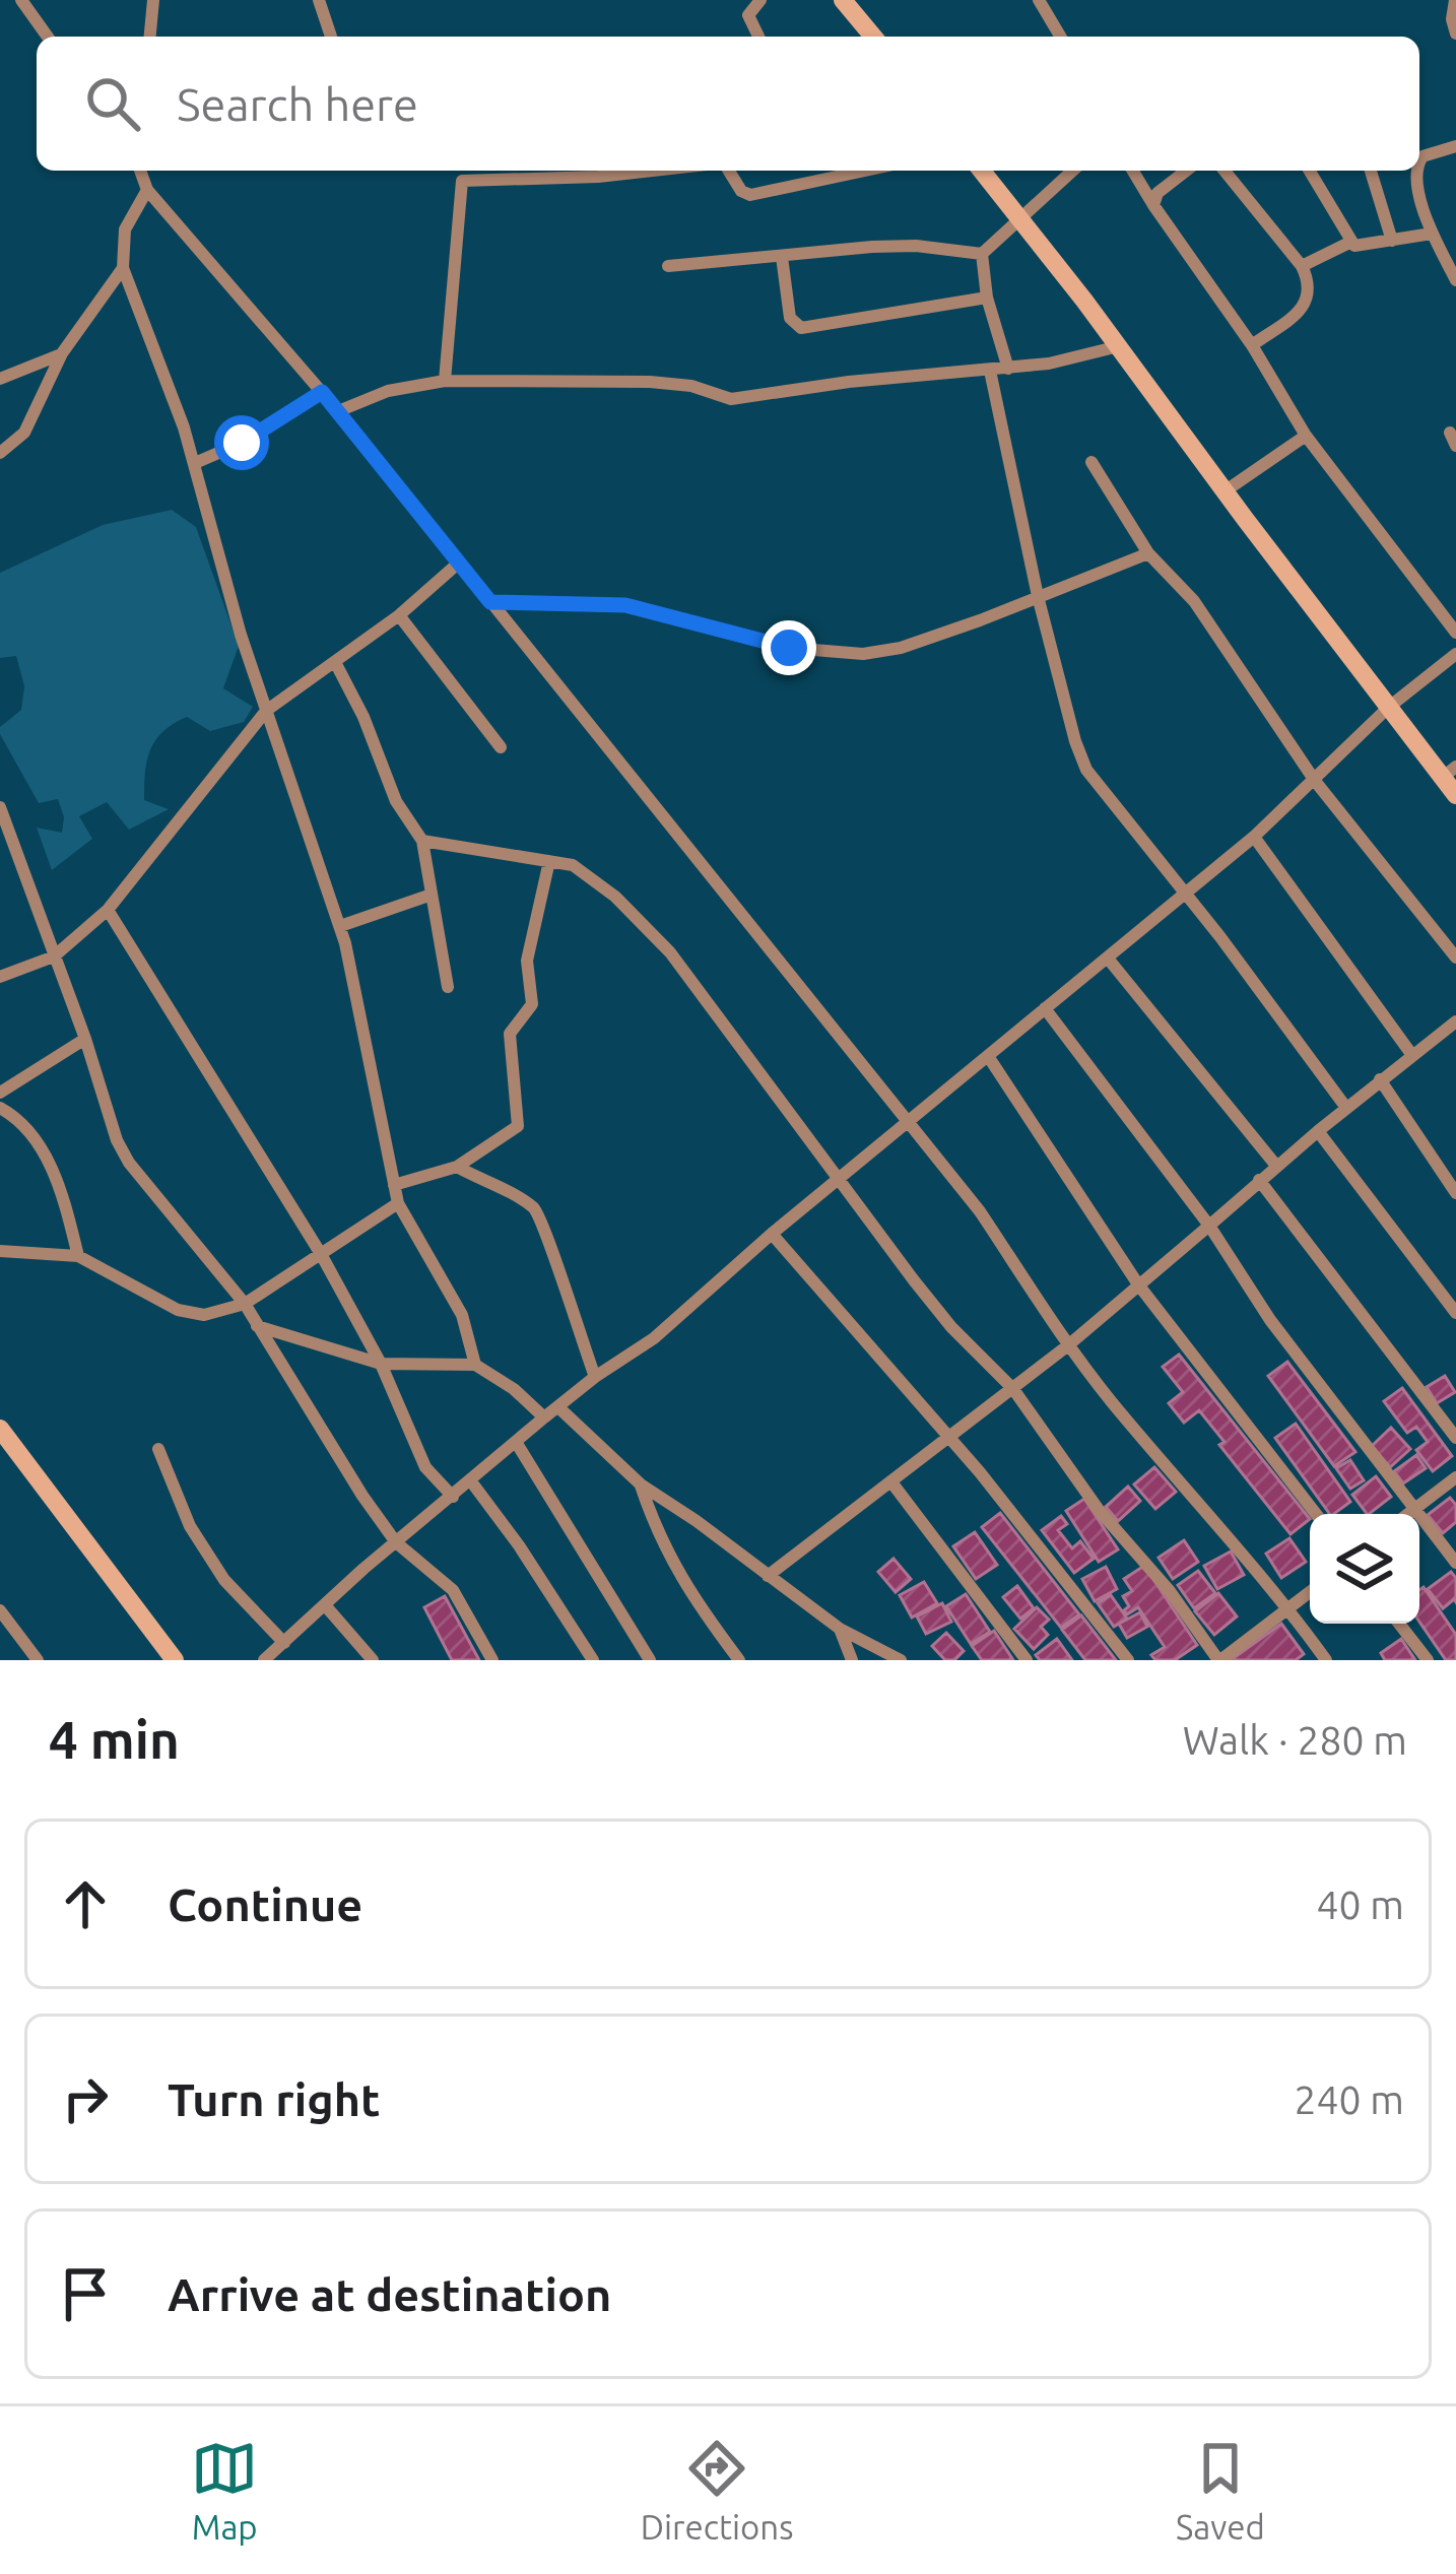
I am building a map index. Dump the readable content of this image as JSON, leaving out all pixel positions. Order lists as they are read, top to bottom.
{
  "page": {
    "search": "Search here",
    "heading": ["4 min", "Walk · 280 m"],
    "list": [
      ["Continue", "40 m"],
      ["Turn right", "240 m"],
      "Arrive at destination"
    ],
    "nav": ["Map", "Directions", "Saved"]
  }
}
